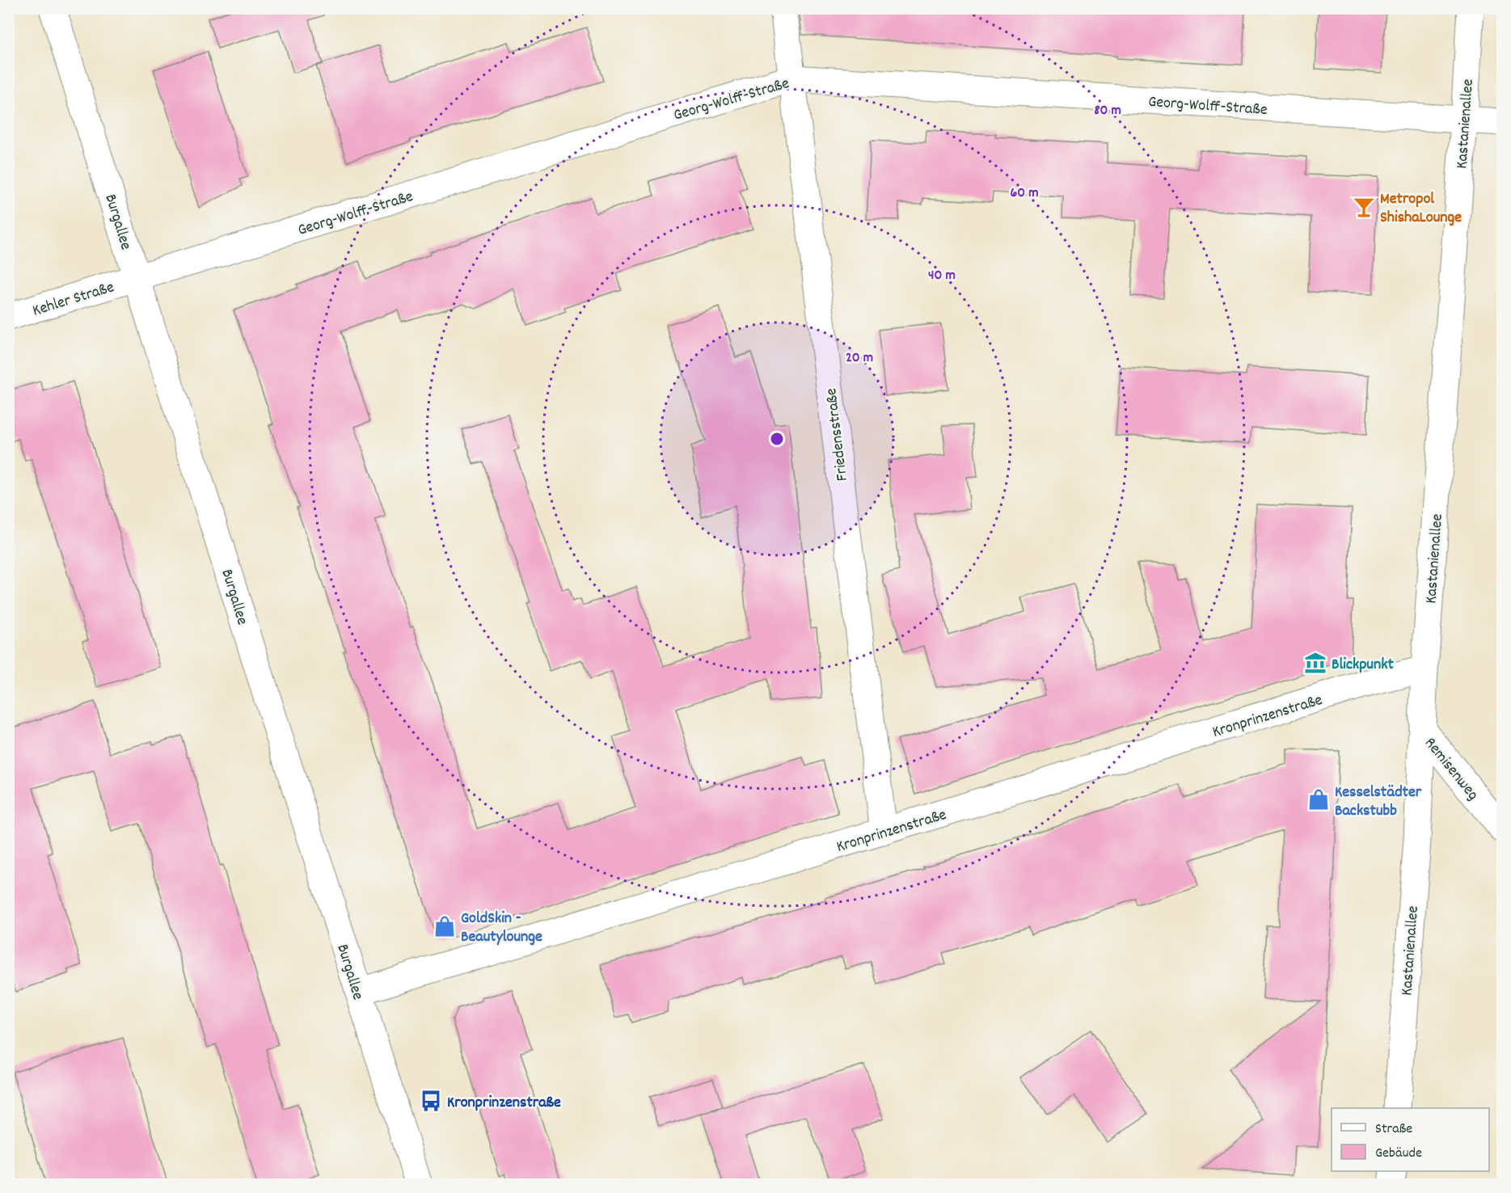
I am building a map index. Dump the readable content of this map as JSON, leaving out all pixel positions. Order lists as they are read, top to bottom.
{
  "streets": {
    "street": [
      "Georg-Wolff-Straße",
      "Kastanienallee",
      "Burgallee",
      "Kehler Straße",
      "Friedensstraße",
      "Kronprinzenstraße",
      "Remisenweg"
    ]
  },
  "crossings": [
    ["Georg-Wolff-Straße", "Kastanienallee"],
    ["Georg-Wolff-Straße", "Burgallee"],
    ["Georg-Wolff-Straße", "Kehler Straße"],
    ["Georg-Wolff-Straße", "Friedensstraße"],
    ["Kastanienallee", "Kronprinzenstraße"],
    ["Kastanienallee", "Remisenweg"],
    ["Burgallee", "Kehler Straße"],
    ["Burgallee", "Kronprinzenstraße"],
    ["Friedensstraße", "Kronprinzenstraße"]
  ],
  "places": {
    "bar": ["Metropol ShishaLounge"],
    "museum": ["Blickpunkt"],
    "shop": ["Kesselstädter Backstubb", "GoldSkin - Beautylounge"],
    "bus stop": ["Kronprinzenstraße"]
  },
  "legend": ["Straße", "Gebäude"],
  "rings": [
    "80 m",
    "60 m",
    "40 m",
    "20 m"
  ]
}
